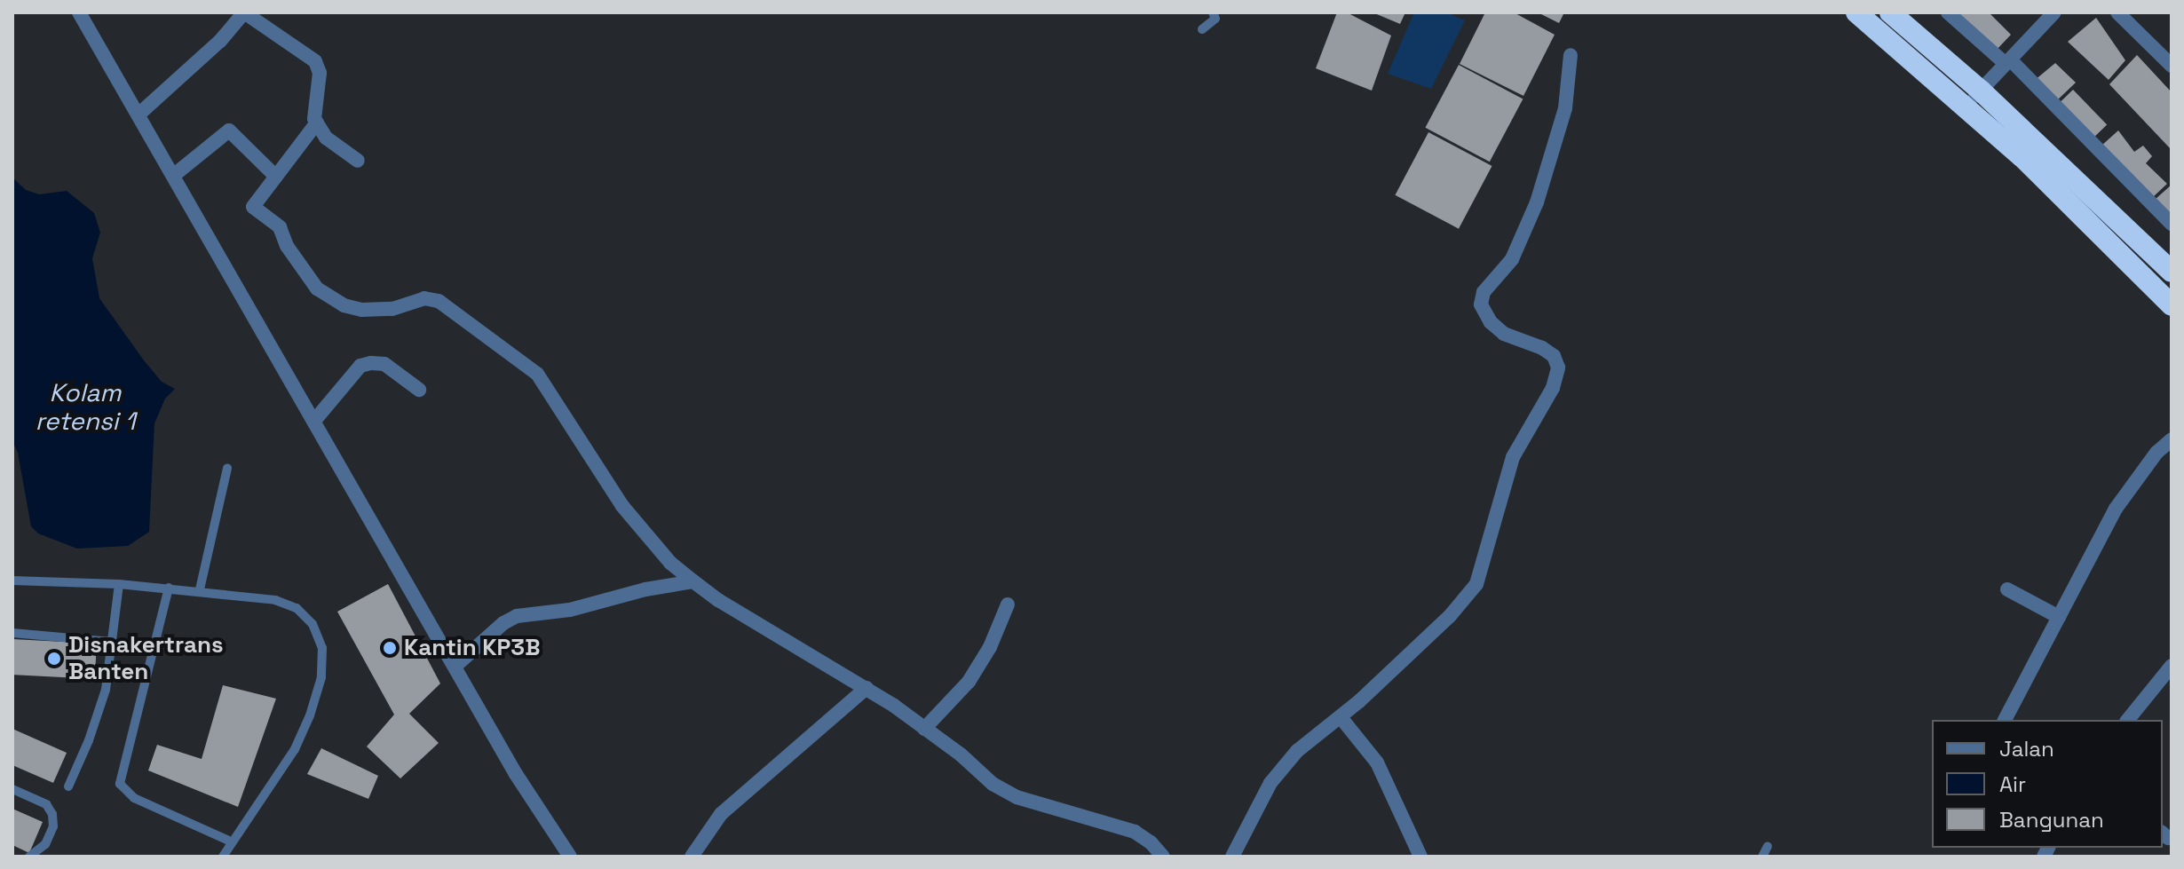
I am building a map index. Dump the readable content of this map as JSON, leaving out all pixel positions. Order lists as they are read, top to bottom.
{
  "water": ["Kolam retensi 1"],
  "places": ["Kantin KP3B", "Disnakertrans Banten"],
  "legend": ["Jalan", "Air", "Bangunan"]
}
